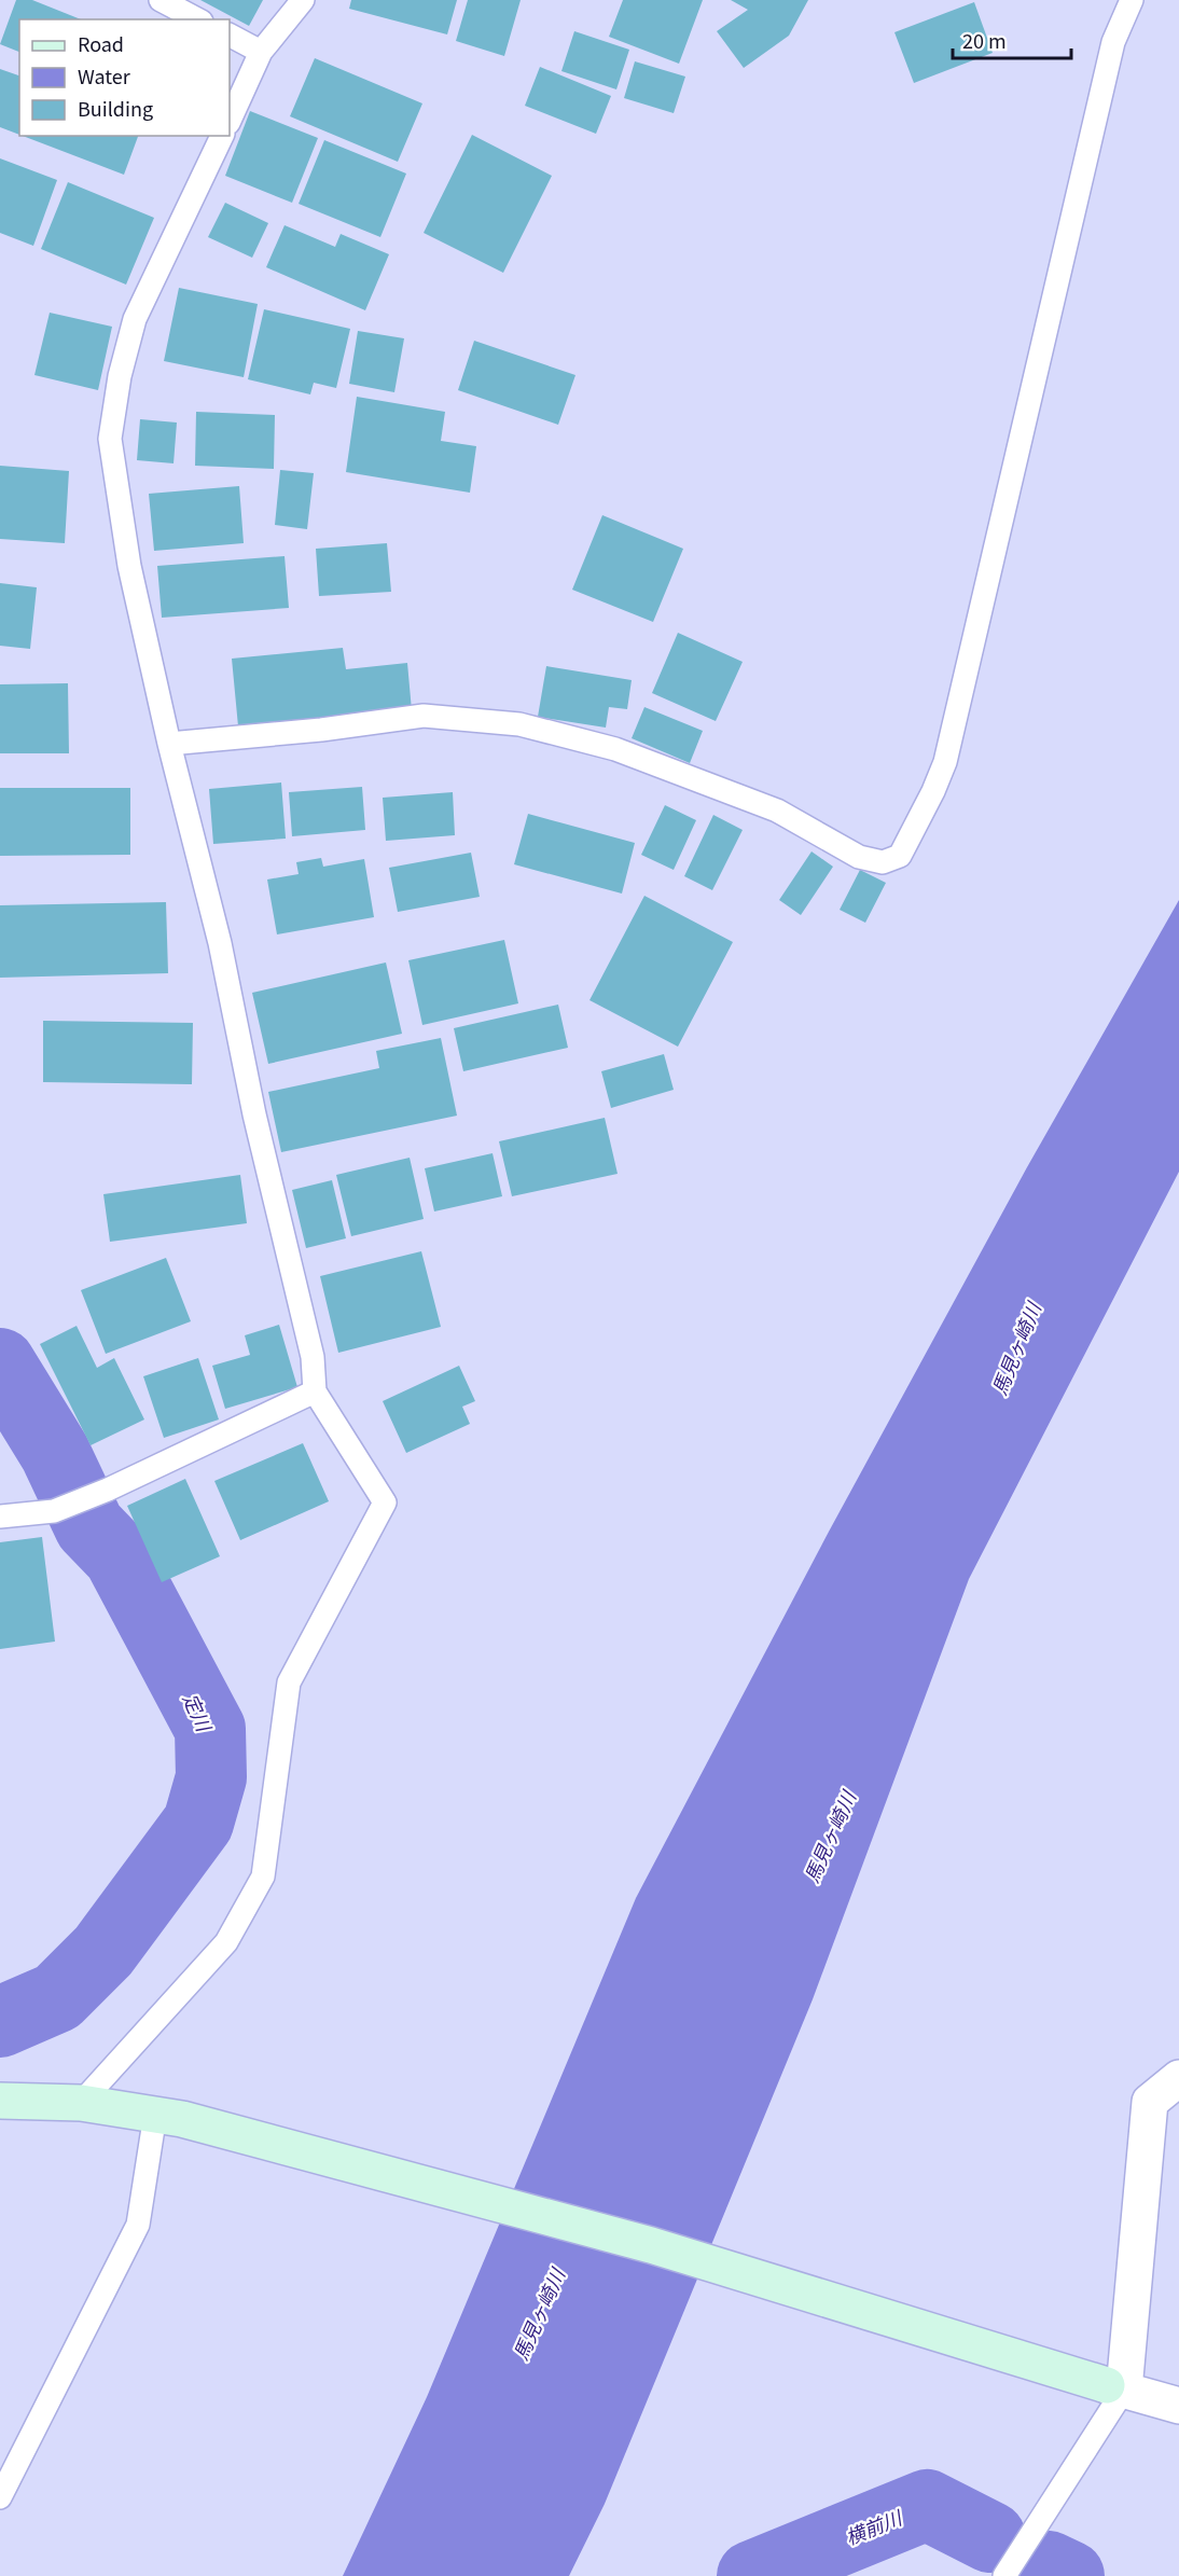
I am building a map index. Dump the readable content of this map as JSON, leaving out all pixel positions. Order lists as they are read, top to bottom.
{
  "water": ["馬見ヶ崎川", "定川", "横前川"],
  "legend": ["Road", "Water", "Building"],
  "scale_bar": "20 m"
}
